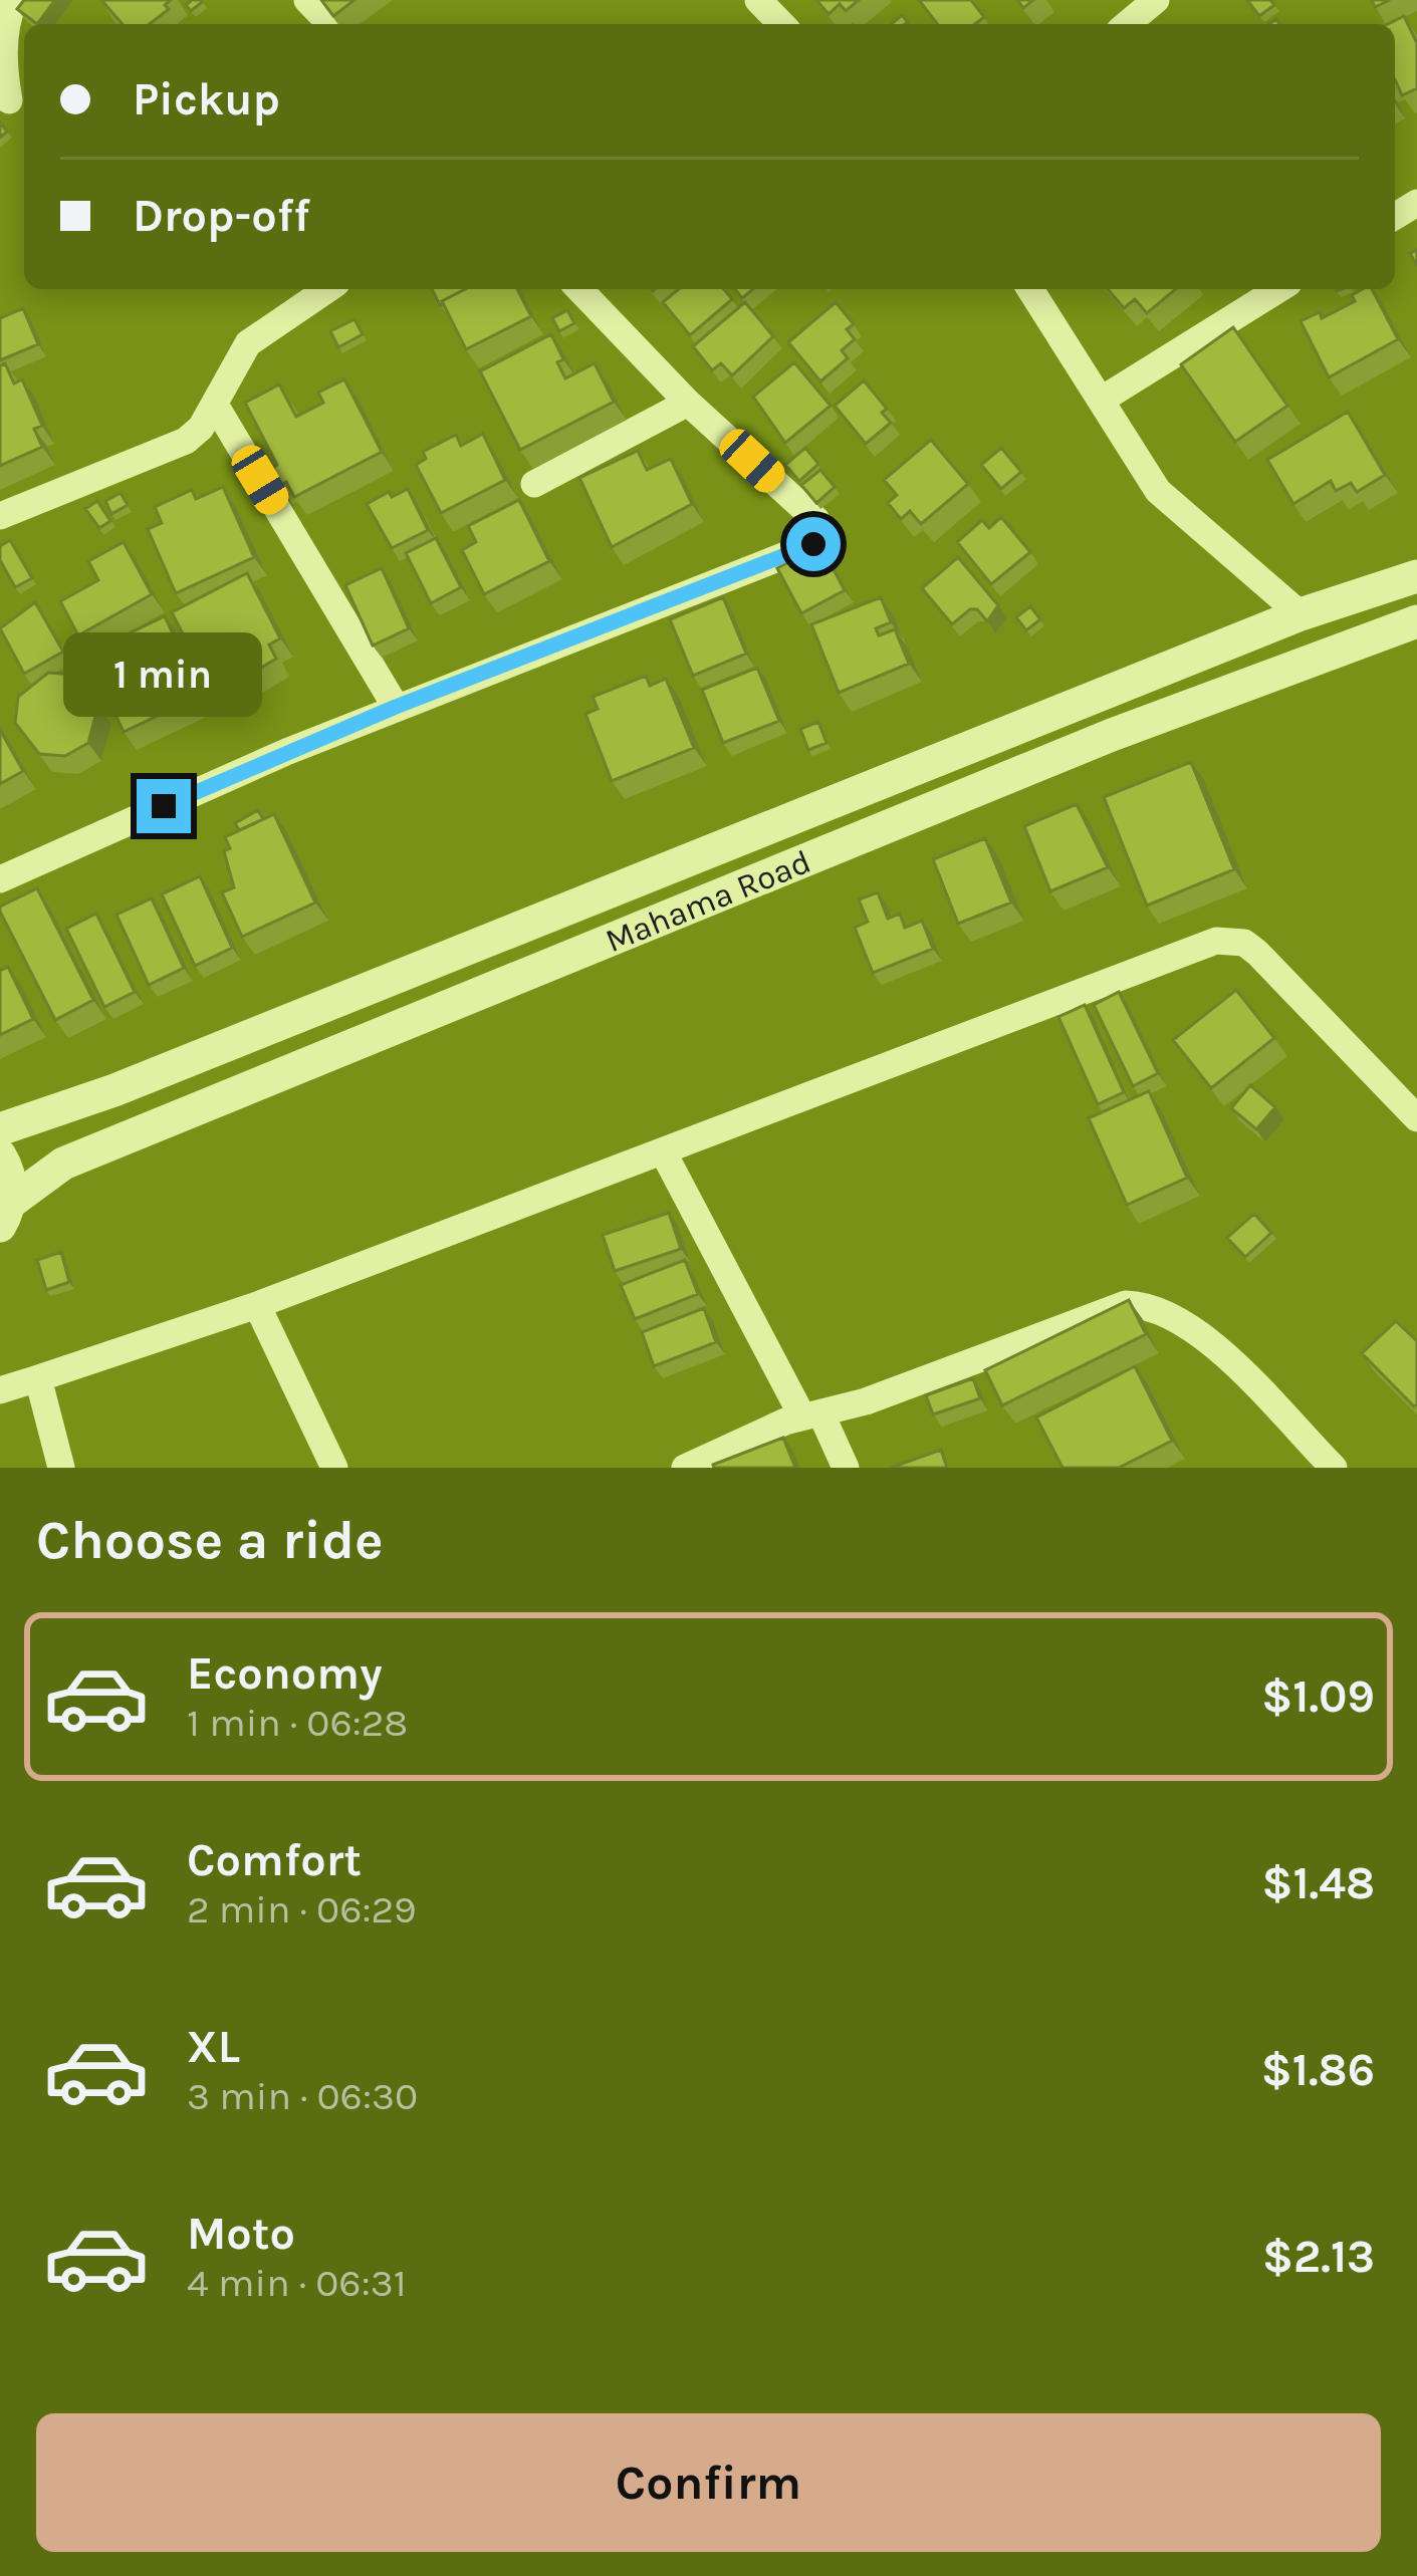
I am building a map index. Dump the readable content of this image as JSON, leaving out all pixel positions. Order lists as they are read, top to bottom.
{
  "streets": {
    "street": ["Mahama Road"]
  },
  "page": {
    "banner": ["Pickup", "Drop-off"],
    "bubble": "1 min",
    "heading": "Choose a ride",
    "list": [
      {
        "name": "Economy",
        "note": "1 min · 06:28",
        "value": "$1.09"
      },
      {
        "name": "Comfort",
        "note": "2 min · 06:29",
        "value": "$1.48"
      },
      {
        "name": "XL",
        "note": "3 min · 06:30",
        "value": "$1.86"
      },
      {
        "name": "Moto",
        "note": "4 min · 06:31",
        "value": "$2.13"
      }
    ],
    "buttons": "Confirm"
  }
}
